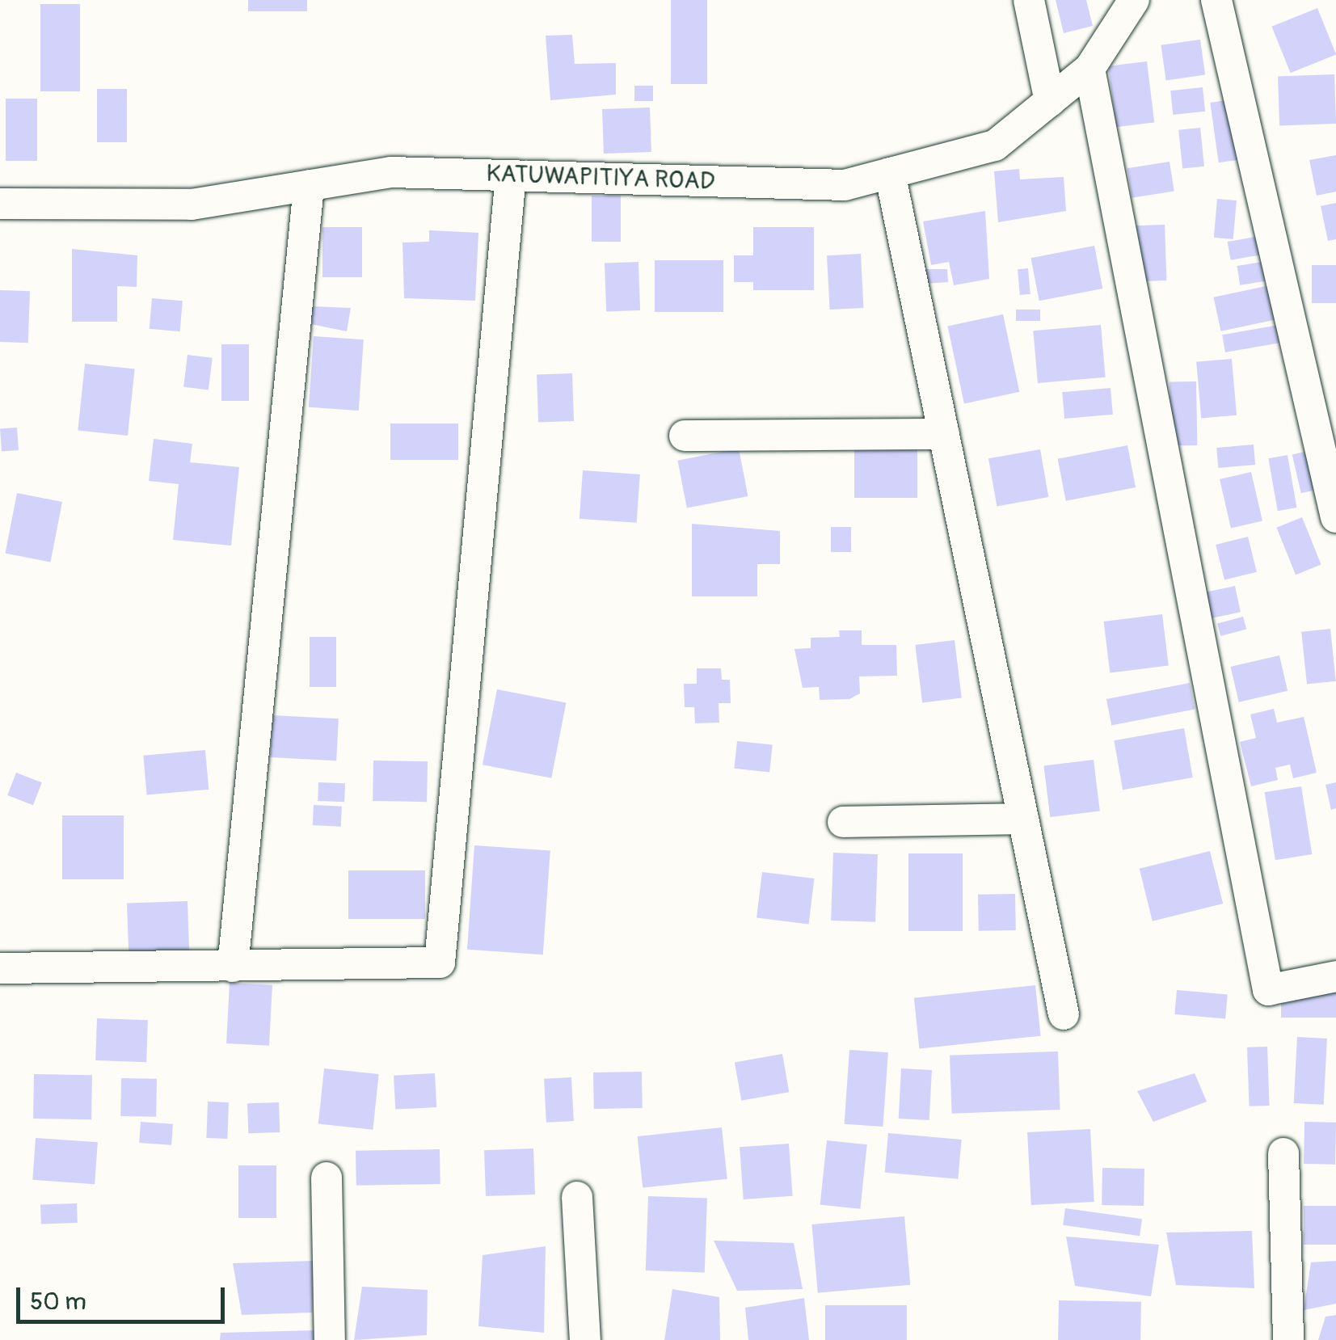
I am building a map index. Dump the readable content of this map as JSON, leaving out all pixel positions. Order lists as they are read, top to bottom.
{
  "streets": {
    "street": ["KATUWAPITIYA ROAD"]
  },
  "scale_bar": "50 m"
}
